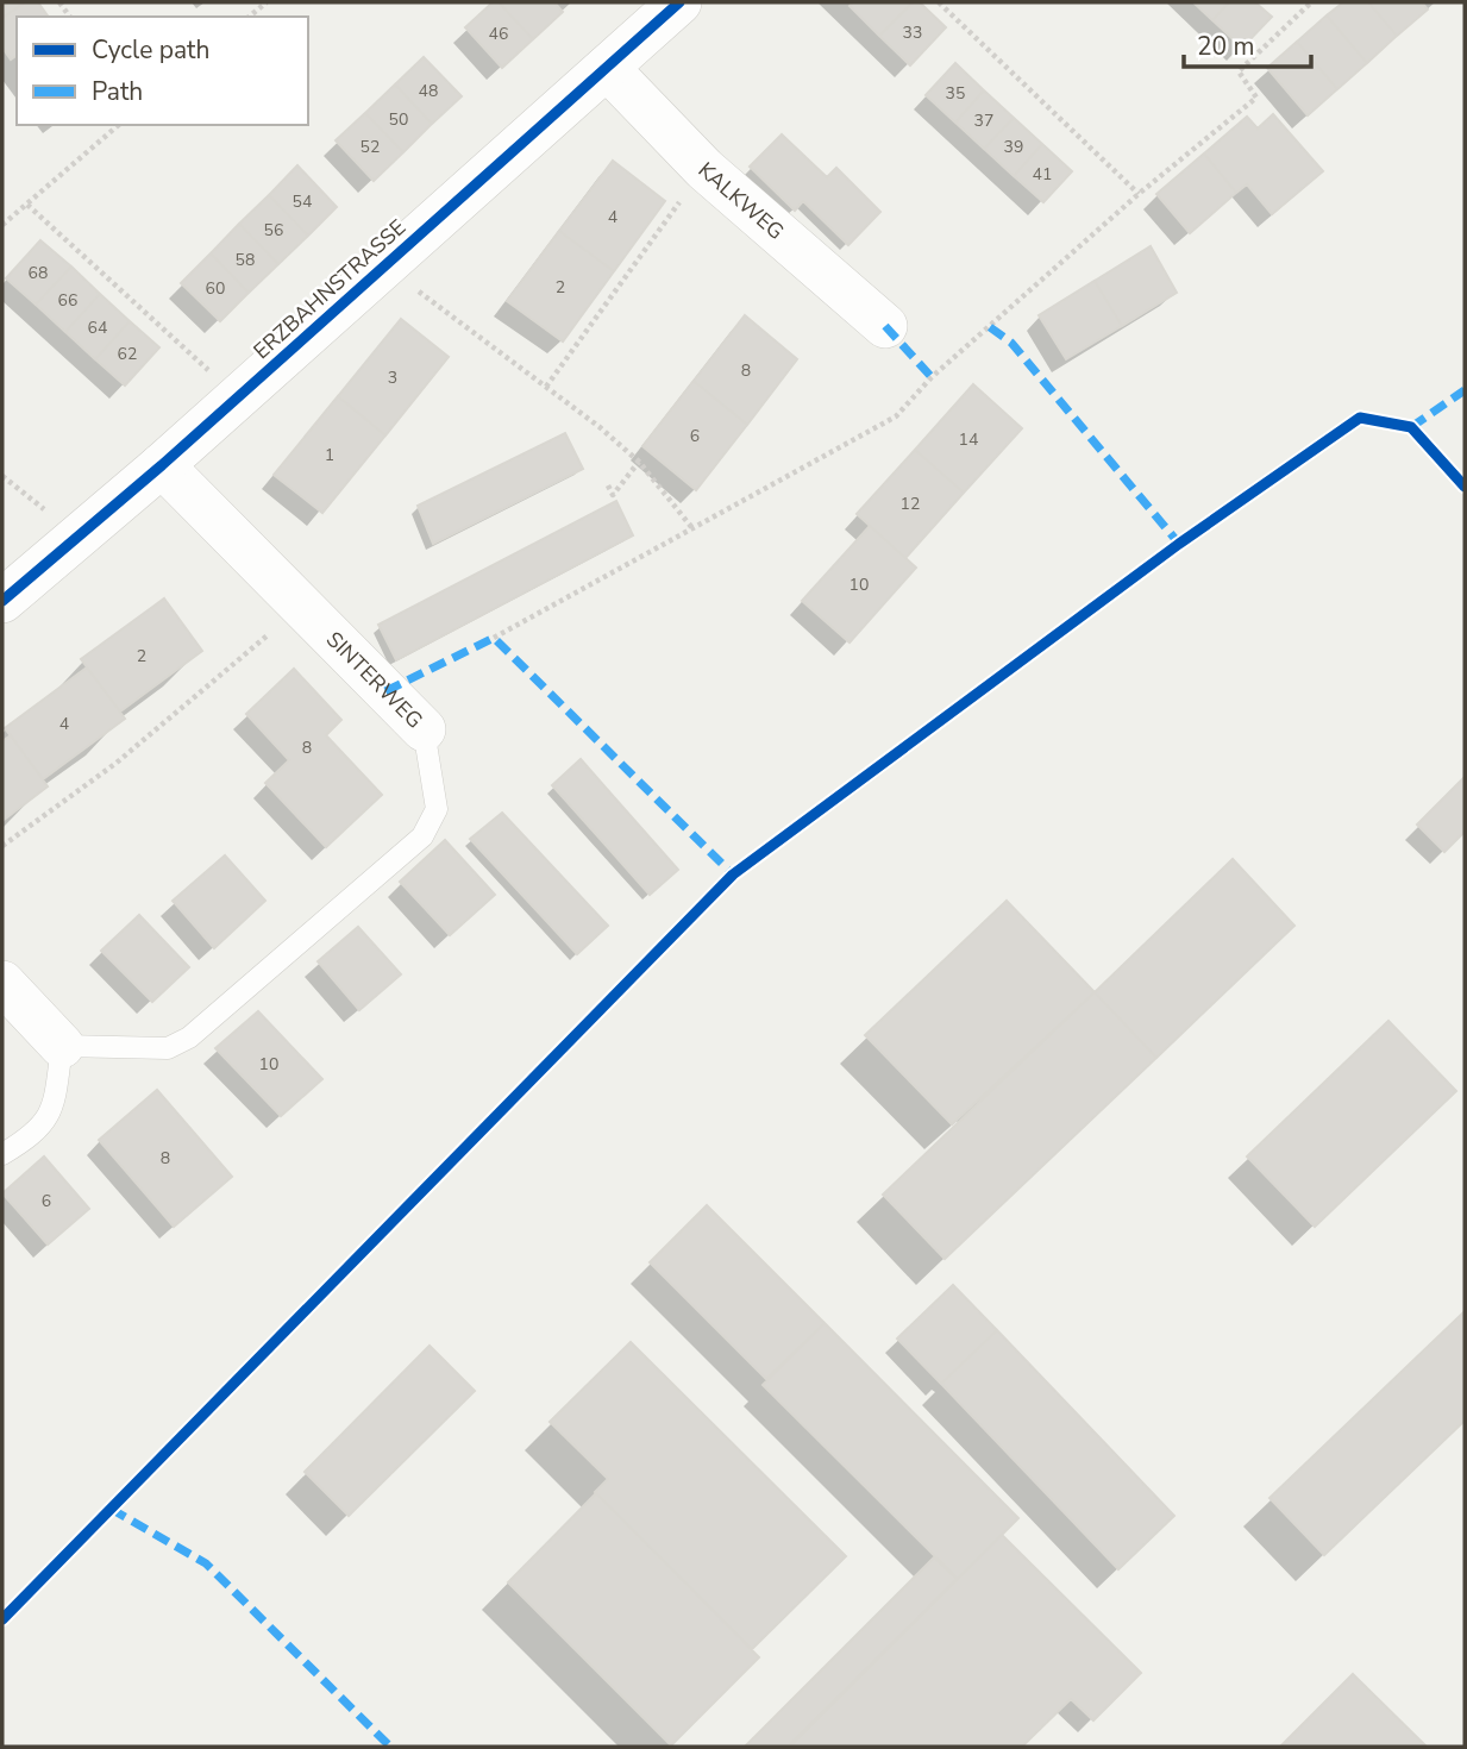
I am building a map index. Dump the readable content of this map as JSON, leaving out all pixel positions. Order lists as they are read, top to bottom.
{
  "streets": {
    "street": ["KALKWEG", "ERZBAHNSTRASSE", "SINTERWEG"]
  },
  "crossings": [
    ["KALKWEG", "ERZBAHNSTRASSE"],
    ["ERZBAHNSTRASSE", "SINTERWEG"]
  ],
  "house_numbers": [
    "33",
    "46",
    "48",
    "35",
    "50",
    "37",
    "52",
    "39",
    "41",
    "54",
    "4",
    "56",
    "58",
    "68",
    "2",
    "60",
    "66",
    "64",
    "62",
    "8",
    "3",
    "6",
    "14",
    "1",
    "12",
    "10",
    "2",
    "4",
    "8",
    "10",
    "8",
    "6"
  ],
  "legend": ["Cycle path", "Path"],
  "scale_bar": "20 m"
}
